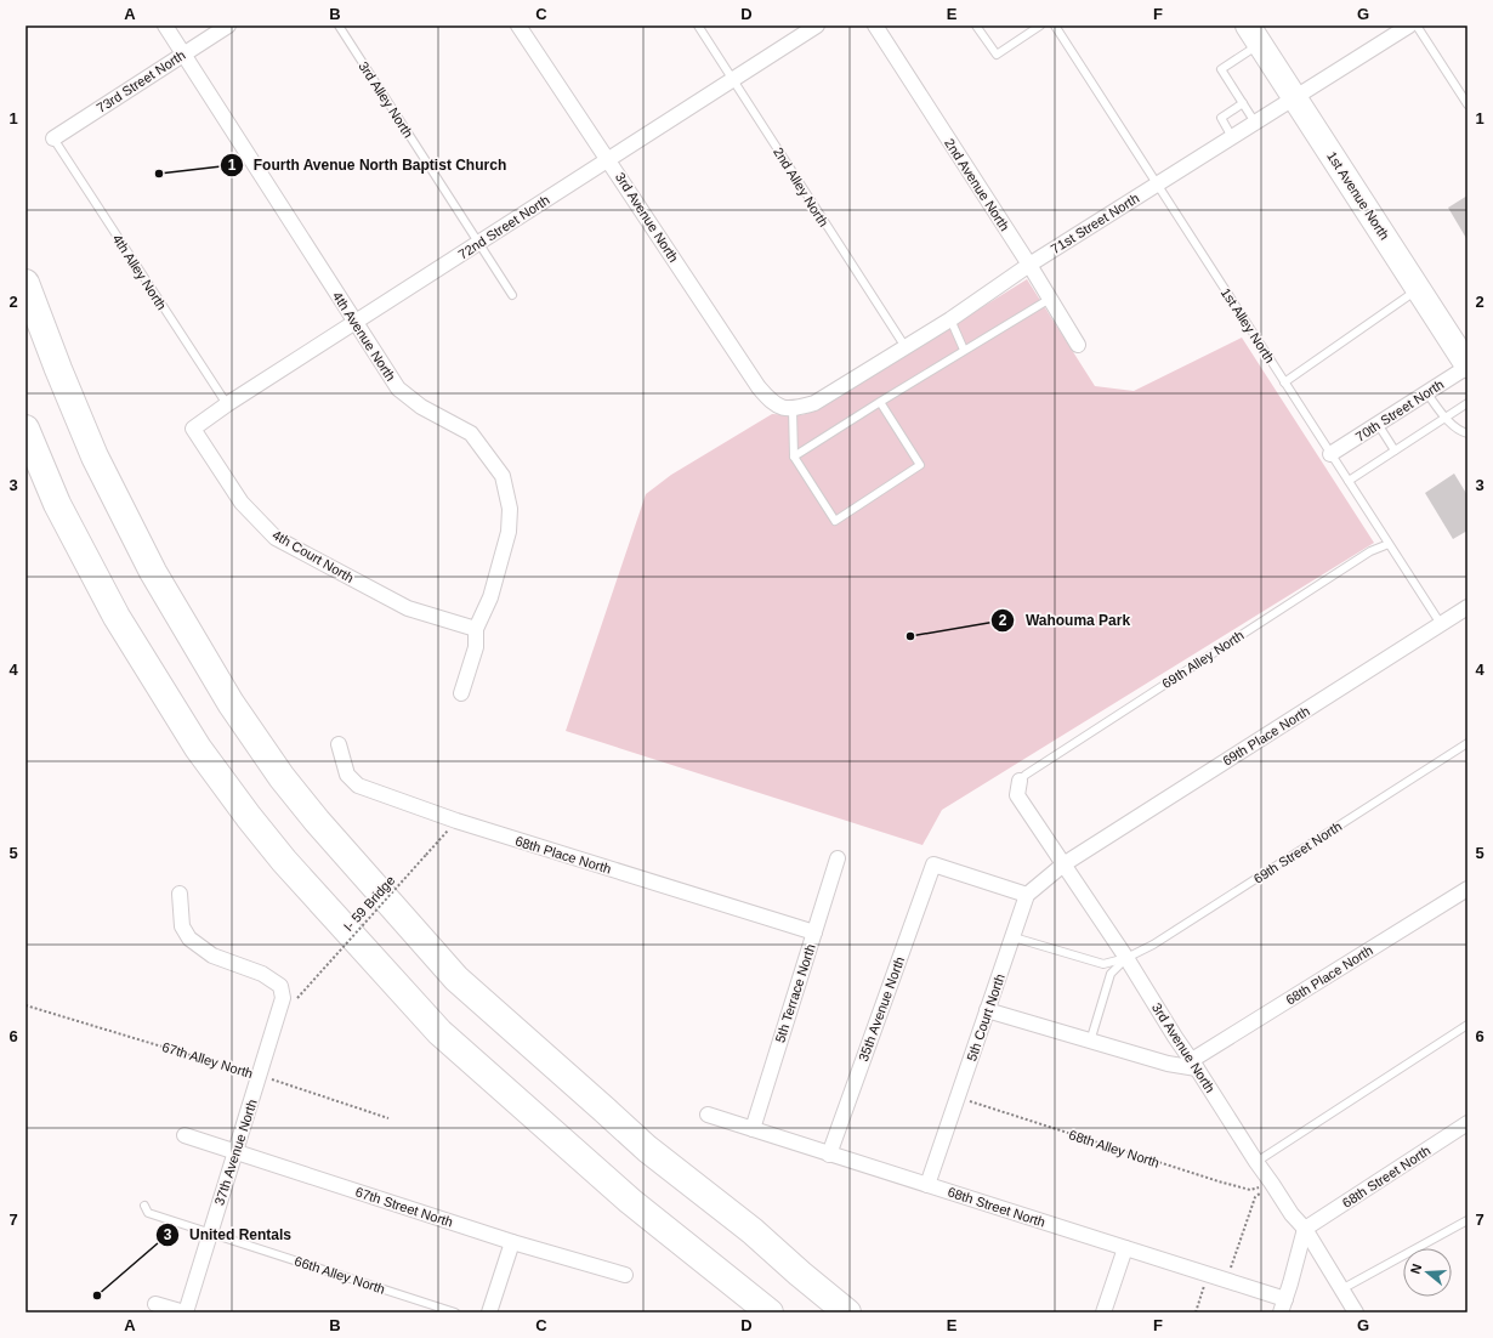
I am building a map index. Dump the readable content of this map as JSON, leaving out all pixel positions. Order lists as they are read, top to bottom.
{
  "streets": {
    "main road": ["1st Avenue North"],
    "street": [
      "73rd Street North",
      "2nd Avenue North",
      "3rd Avenue North",
      "71st Street North",
      "72nd Street North",
      "4th Avenue North",
      "70th Street North",
      "4th Court North",
      "69th Place North",
      "68th Place North",
      "5th Terrace North",
      "35th Avenue North",
      "5th Court North",
      "37th Avenue North",
      "68th Street North",
      "67th Street North"
    ],
    "lane": [
      "3rd Alley North",
      "2nd Alley North",
      "4th Alley North",
      "1st Alley North",
      "69th Alley North",
      "69th Street North",
      "66th Alley North"
    ],
    "path": ["I- 59 Bridge", "67th Alley North", "68th Alley North"]
  },
  "crossings": [
    ["73rd Street North", "4th Alley North"],
    ["73rd Street North", "4th Avenue North"],
    ["3rd Alley North", "72nd Street North"],
    ["2nd Avenue North", "71st Street North"],
    ["2nd Alley North", "71st Street North"],
    ["2nd Alley North", "72nd Street North"],
    ["1st Avenue North", "71st Street North"],
    ["1st Avenue North", "70th Street North"],
    ["3rd Avenue North", "71st Street North"],
    ["3rd Avenue North", "72nd Street North"],
    ["3rd Avenue North", "69th Alley North"],
    ["3rd Avenue North", "69th Place North"],
    ["3rd Avenue North", "69th Street North"],
    ["3rd Avenue North", "68th Place North"],
    ["3rd Avenue North", "68th Alley North"],
    ["3rd Avenue North", "68th Street North"],
    ["71st Street North", "1st Alley North"],
    ["72nd Street North", "4th Alley North"],
    ["72nd Street North", "4th Avenue North"],
    ["72nd Street North", "4th Court North"],
    ["1st Alley North", "70th Street North"],
    ["1st Alley North", "69th Alley North"],
    ["1st Alley North", "69th Place North"],
    ["4th Avenue North", "4th Court North"],
    ["68th Place North", "I- 59 Bridge"],
    ["68th Place North", "5th Terrace North"],
    ["5th Terrace North", "68th Street North"],
    ["35th Avenue North", "5th Court North"],
    ["35th Avenue North", "68th Street North"],
    ["5th Court North", "68th Alley North"],
    ["5th Court North", "68th Street North"],
    ["67th Alley North", "37th Avenue North"],
    ["37th Avenue North", "67th Street North"],
    ["37th Avenue North", "66th Alley North"]
  ],
  "places": ["Fourth Avenue North Baptist Church", "Wahouma Park", "United Rentals"],
  "north": "left",
  "grid": {
    "columns": [
      "A",
      "B",
      "C",
      "D",
      "E",
      "F",
      "G"
    ],
    "rows": [
      "1",
      "2",
      "3",
      "4",
      "5",
      "6",
      "7"
    ]
  }
}
